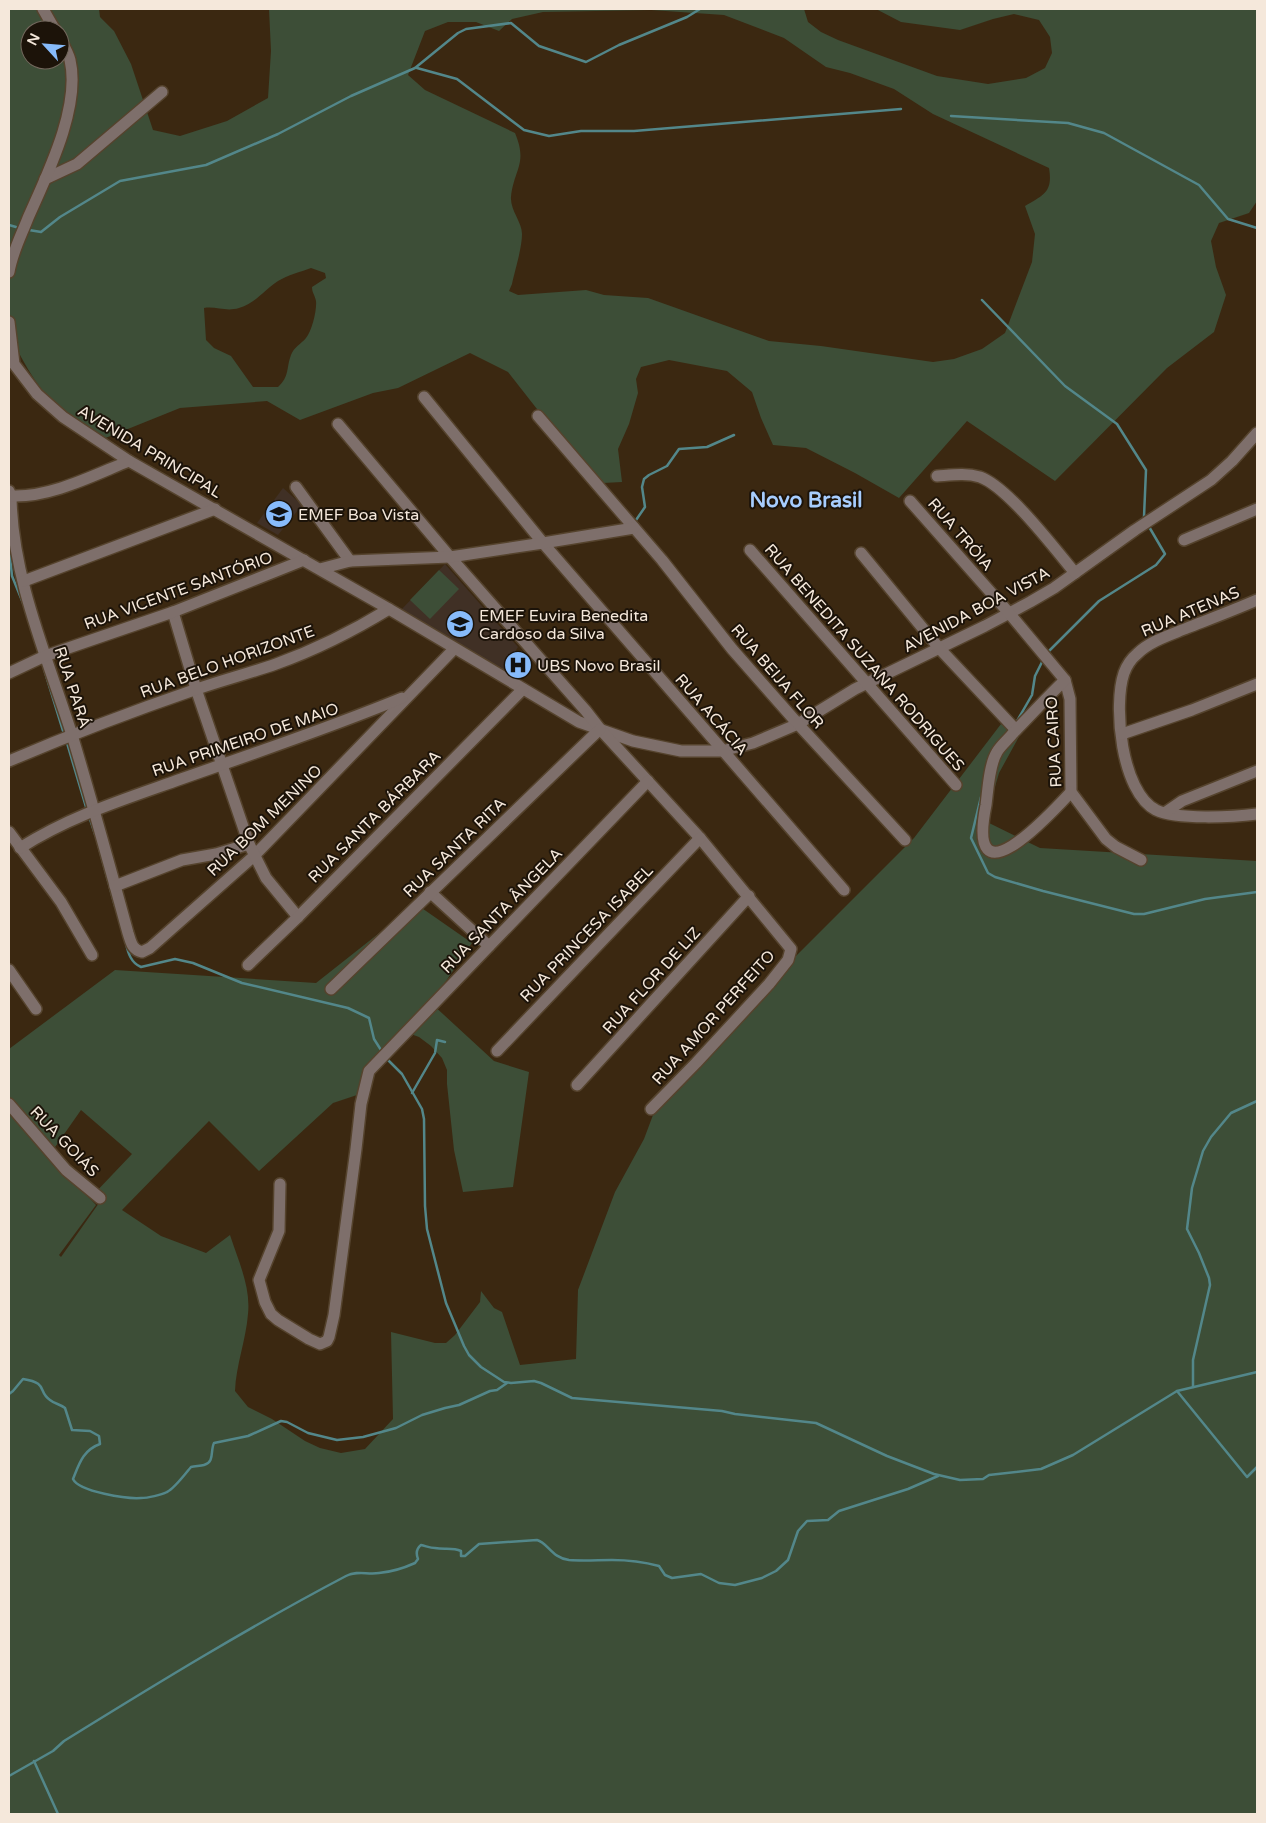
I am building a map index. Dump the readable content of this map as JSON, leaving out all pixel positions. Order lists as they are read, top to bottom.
{
  "streets": {
    "street": [
      "AVENIDA PRINCIPAL",
      "RUA TRÓIA",
      "RUA VICENTE SANTÓRIO",
      "AVENIDA BOA VISTA",
      "RUA ATENAS",
      "RUA BENEDITA SUZANA RODRIGUES",
      "RUA BELO HORIZONTE",
      "RUA BEIJA FLOR",
      "RUA PARÁ",
      "RUA ACÁCIA",
      "RUA PRIMEIRO DE MAIO",
      "RUA CAIRO",
      "RUA SANTA BÁRBARA",
      "RUA BOM MENINO",
      "RUA SANTA RITA",
      "RUA SANTA ÂNGELA",
      "RUA PRINCESA ISABEL",
      "RUA FLOR DE LIZ",
      "RUA AMOR PERFEITO",
      "RUA GOIÁS"
    ]
  },
  "crossings": [
    ["AVENIDA PRINCIPAL", "RUA VICENTE SANTÓRIO"],
    ["AVENIDA PRINCIPAL", "AVENIDA BOA VISTA"],
    ["AVENIDA PRINCIPAL", "RUA BELO HORIZONTE"],
    ["AVENIDA PRINCIPAL", "RUA ACÁCIA"],
    ["AVENIDA PRINCIPAL", "RUA SANTA BÁRBARA"],
    ["AVENIDA PRINCIPAL", "RUA BOM MENINO"],
    ["AVENIDA PRINCIPAL", "RUA SANTA RITA"],
    ["RUA TRÓIA", "AVENIDA BOA VISTA"],
    ["RUA TRÓIA", "RUA CAIRO"],
    ["RUA VICENTE SANTÓRIO", "RUA PARÁ"],
    ["AVENIDA BOA VISTA", "RUA BENEDITA SUZANA RODRIGUES"],
    ["AVENIDA BOA VISTA", "RUA BEIJA FLOR"],
    ["RUA BELO HORIZONTE", "RUA PARÁ"],
    ["RUA PARÁ", "RUA PRIMEIRO DE MAIO"],
    ["RUA PARÁ", "RUA BOM MENINO"],
    ["RUA PRIMEIRO DE MAIO", "RUA BOM MENINO"],
    ["RUA FLOR DE LIZ", "RUA AMOR PERFEITO"]
  ],
  "districts": ["Novo Brasil"],
  "places": {
    "school or university": ["EMEF Boa Vista", "EMEF Euvira Benedita Cardoso da Silva"],
    "hospital": ["UBS Novo Brasil"]
  },
  "north": "top left"
}
